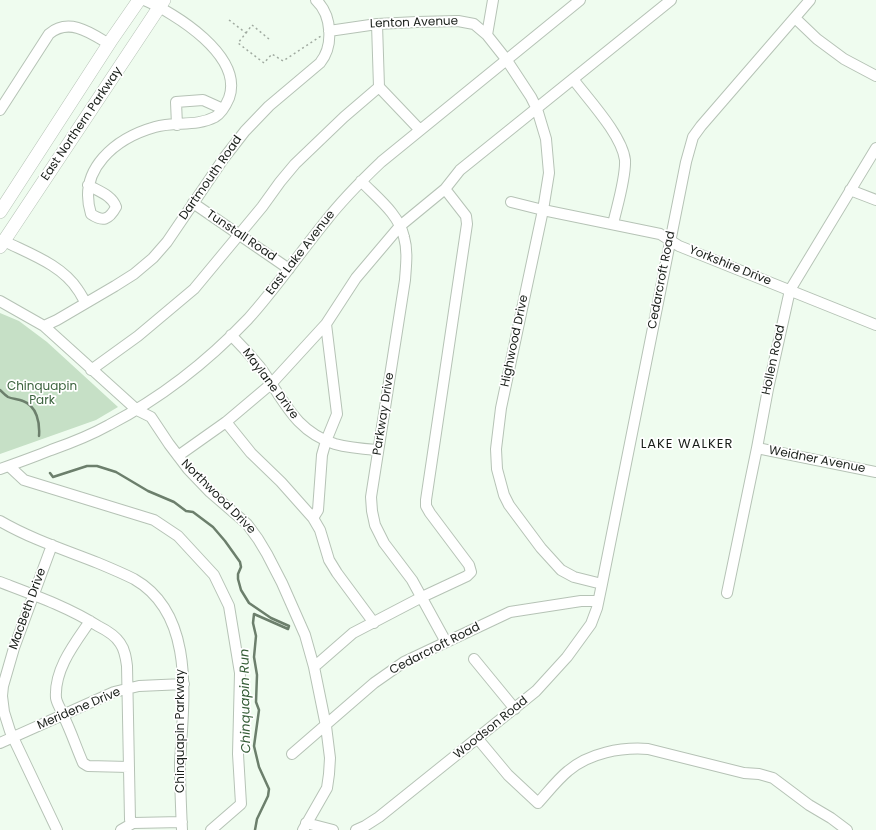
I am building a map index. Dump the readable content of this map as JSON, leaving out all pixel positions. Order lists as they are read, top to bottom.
{
  "streets": {
    "main road": ["East Northern Parkway"],
    "street": [
      "Lenton Avenue",
      "Dartmouth Road",
      "Tunstall Road",
      "East Lake Avenue",
      "Yorkshire Drive",
      "Cedarcroft Road",
      "Highwood Drive",
      "Hollen Road",
      "Maylane Drive",
      "Parkway Drive",
      "Weidner Avenue",
      "Northwood Drive",
      "MacBeth Drive",
      "Meridene Drive",
      "Woodson Road",
      "Chinquapin Parkway"
    ]
  },
  "crossings": [
    ["Lenton Avenue", "Dartmouth Road"],
    ["Lenton Avenue", "East Lake Avenue"],
    ["Lenton Avenue", "Highwood Drive"],
    ["Dartmouth Road", "Tunstall Road"],
    ["Dartmouth Road", "Northwood Drive"],
    ["Tunstall Road", "East Lake Avenue"],
    ["East Lake Avenue", "Highwood Drive"],
    ["East Lake Avenue", "Maylane Drive"],
    ["East Lake Avenue", "Parkway Drive"],
    ["East Lake Avenue", "Northwood Drive"],
    ["Yorkshire Drive", "Cedarcroft Road"],
    ["Yorkshire Drive", "Highwood Drive"],
    ["Yorkshire Drive", "Hollen Road"],
    ["Cedarcroft Road", "Highwood Drive"],
    ["Cedarcroft Road", "Parkway Drive"],
    ["Cedarcroft Road", "Northwood Drive"],
    ["Cedarcroft Road", "Woodson Road"],
    ["Hollen Road", "Weidner Avenue"],
    ["Maylane Drive", "Parkway Drive"],
    ["MacBeth Drive", "Meridene Drive"],
    ["MacBeth Drive", "Chinquapin Parkway"],
    ["Meridene Drive", "Chinquapin Parkway"]
  ],
  "districts": ["LAKE WALKER"],
  "water": ["Chinquapin Run"],
  "parks": ["Chinquapin Park"]
}
